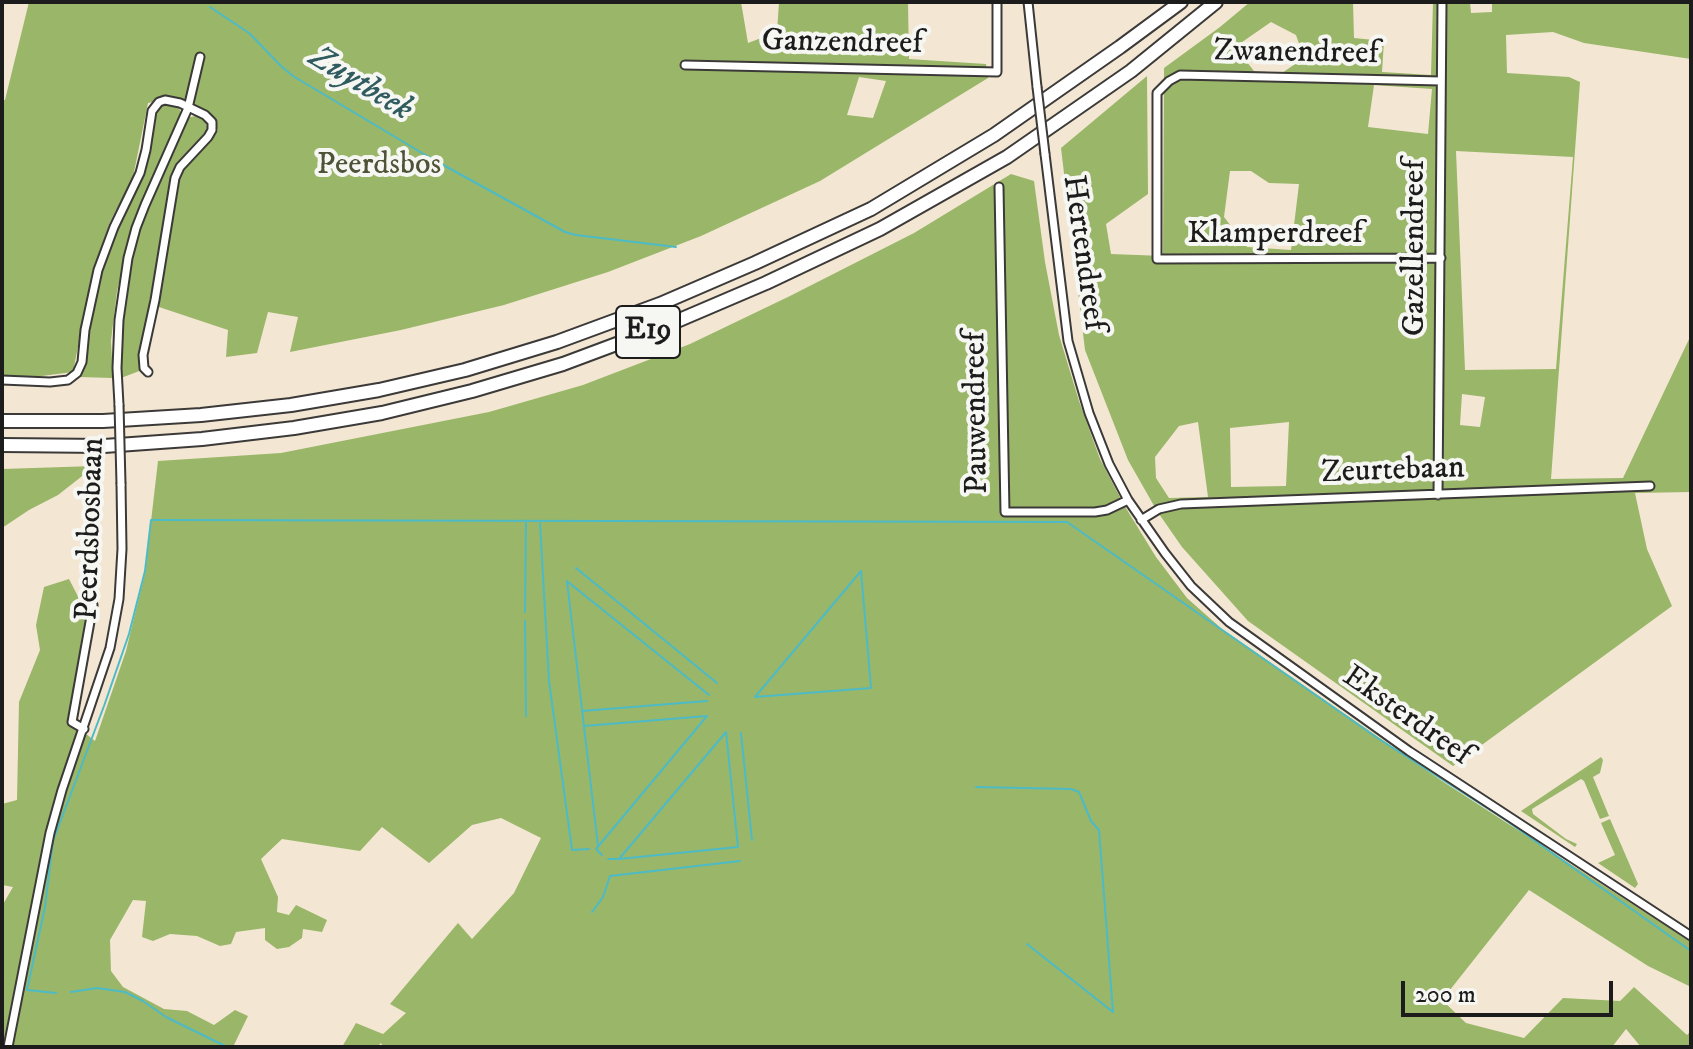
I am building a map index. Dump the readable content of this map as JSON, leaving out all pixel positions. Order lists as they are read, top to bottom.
{
  "streets": {
    "highway": ["E19"],
    "street": [
      "Ganzendreef",
      "Zwanendreef",
      "Klamperdreef",
      "Gazellendreef",
      "Hertendreef",
      "Pauwendreef",
      "Zeurtebaan",
      "Peerdsbosbaan",
      "Eksterdreef"
    ]
  },
  "crossings": [
    ["Zwanendreef", "Klamperdreef"],
    ["Zwanendreef", "Gazellendreef"],
    ["Klamperdreef", "Gazellendreef"],
    ["Gazellendreef", "Zeurtebaan"],
    ["Hertendreef", "Pauwendreef"],
    ["Hertendreef", "Eksterdreef"],
    ["Pauwendreef", "Eksterdreef"],
    ["Zeurtebaan", "Eksterdreef"]
  ],
  "water": ["Zuytbeek"],
  "parks": ["Peerdsbos"],
  "scale_bar": "200 m"
}
